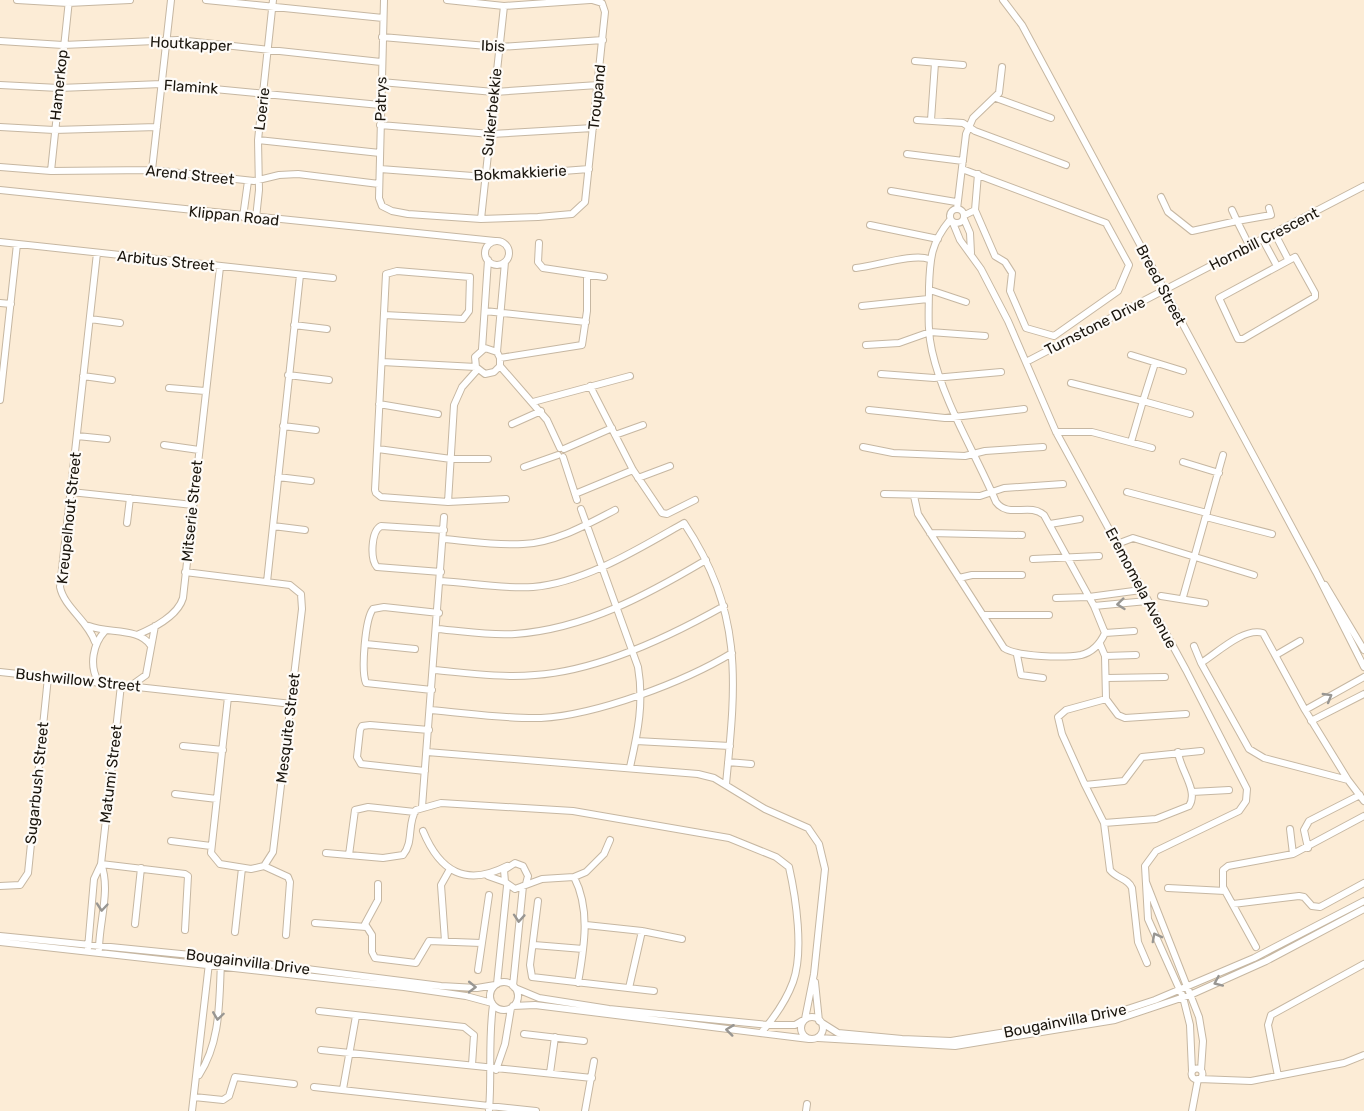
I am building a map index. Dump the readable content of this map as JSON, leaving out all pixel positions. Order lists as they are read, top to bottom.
{
  "streets": {
    "street": [
      "Houtkapper",
      "Ibis",
      "Hamerkop",
      "Flamink",
      "Troupand",
      "Patrys",
      "Loerie",
      "Suikerbekkie",
      "Bokmakkierie",
      "Arend Street",
      "Klippan Road",
      "Hornbill Crescent",
      "Arbitus Street",
      "Breed Street",
      "Turnstone Drive",
      "Mitserie Street",
      "Kreupelhout Street",
      "Eremomela Avenue",
      "Bushwillow Street",
      "Mesquite Street",
      "Matumi Street",
      "Sugarbush Street",
      "Bougainvilla Drive"
    ]
  },
  "crossings": [
    ["Houtkapper", "Hamerkop"],
    ["Houtkapper", "Patrys"],
    ["Houtkapper", "Loerie"],
    ["Ibis", "Troupand"],
    ["Ibis", "Patrys"],
    ["Ibis", "Suikerbekkie"],
    ["Hamerkop", "Flamink"],
    ["Hamerkop", "Arend Street"],
    ["Flamink", "Patrys"],
    ["Flamink", "Loerie"],
    ["Troupand", "Patrys"],
    ["Troupand", "Suikerbekkie"],
    ["Troupand", "Bokmakkierie"],
    ["Patrys", "Suikerbekkie"],
    ["Patrys", "Bokmakkierie"],
    ["Patrys", "Arend Street"],
    ["Loerie", "Arend Street"],
    ["Loerie", "Klippan Road"],
    ["Suikerbekkie", "Bokmakkierie"],
    ["Hornbill Crescent", "Breed Street"],
    ["Hornbill Crescent", "Turnstone Drive"],
    ["Arbitus Street", "Mitserie Street"],
    ["Arbitus Street", "Kreupelhout Street"],
    ["Breed Street", "Turnstone Drive"],
    ["Turnstone Drive", "Eremomela Avenue"],
    ["Mitserie Street", "Kreupelhout Street"],
    ["Kreupelhout Street", "Bushwillow Street"],
    ["Kreupelhout Street", "Matumi Street"],
    ["Eremomela Avenue", "Bougainvilla Drive"],
    ["Bushwillow Street", "Mesquite Street"],
    ["Bushwillow Street", "Matumi Street"],
    ["Bushwillow Street", "Sugarbush Street"],
    ["Matumi Street", "Bougainvilla Drive"]
  ]
}
